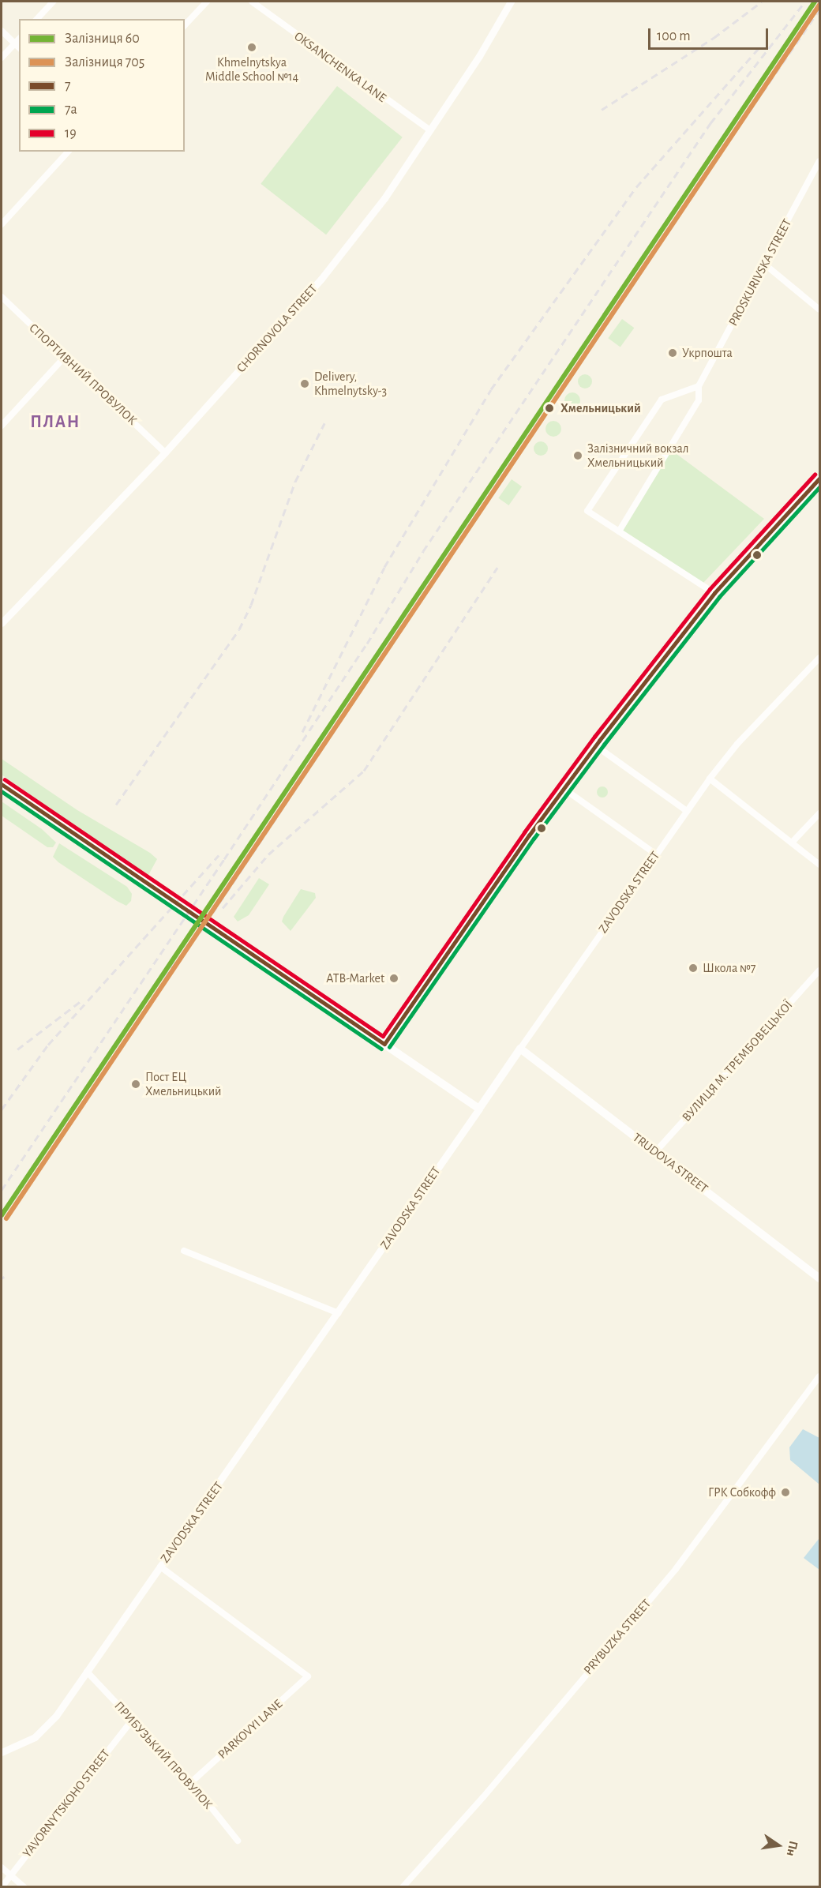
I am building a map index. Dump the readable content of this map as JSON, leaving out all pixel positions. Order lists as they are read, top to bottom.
{
  "streets": {
    "main road": ["ZAVODSKA STREET", "TRUDOVA STREET"],
    "street": [
      "OKSANCHENKA LANE",
      "PROSKURIVSKA STREET",
      "CHORNOVOLA STREET",
      "СПОРТИВНИЙ ПРОВУЛОК",
      "ВУЛИЦЯ М. ТРЕМБОВЕЦЬКОЇ",
      "PRYBUZKA STREET",
      "PARKOVYI LANE",
      "ПРИБУЗЬКИЙ ПРОВУЛОК",
      "YAVORNYTSKOHO STREET"
    ]
  },
  "crossings": [
    ["OKSANCHENKA LANE", "CHORNOVOLA STREET"],
    ["CHORNOVOLA STREET", "СПОРТИВНИЙ ПРОВУЛОК"],
    ["ZAVODSKA STREET", "TRUDOVA STREET"],
    ["ZAVODSKA STREET", "PARKOVYI LANE"],
    ["ZAVODSKA STREET", "ПРИБУЗЬКИЙ ПРОВУЛОК"],
    ["ВУЛИЦЯ М. ТРЕМБОВЕЦЬКОЇ", "TRUDOVA STREET"],
    ["PARKOVYI LANE", "ПРИБУЗЬКИЙ ПРОВУЛОК"],
    ["ПРИБУЗЬКИЙ ПРОВУЛОК", "YAVORNYTSKOHO STREET"]
  ],
  "districts": ["ПЛАН"],
  "places": [
    "Khmelnytskya Middle School №14",
    "Укрпошта",
    "Delivery, Khmelnytsky-3",
    "Хмельницький",
    "Залізничний вокзал Хмельницький",
    "Школа №7",
    "ATB-Market",
    "Пост ЕЦ Хмельницький",
    "ГРК Собкофф"
  ],
  "lines": [
    "rail line 60",
    "rail line 705",
    "transit line 19",
    "transit line 7",
    "transit line 7а"
  ],
  "legend": [
    "Залізниця 60",
    "Залізниця 705",
    "7",
    "7а",
    "19"
  ],
  "scale_bar": "100 m",
  "north": "right"
}
